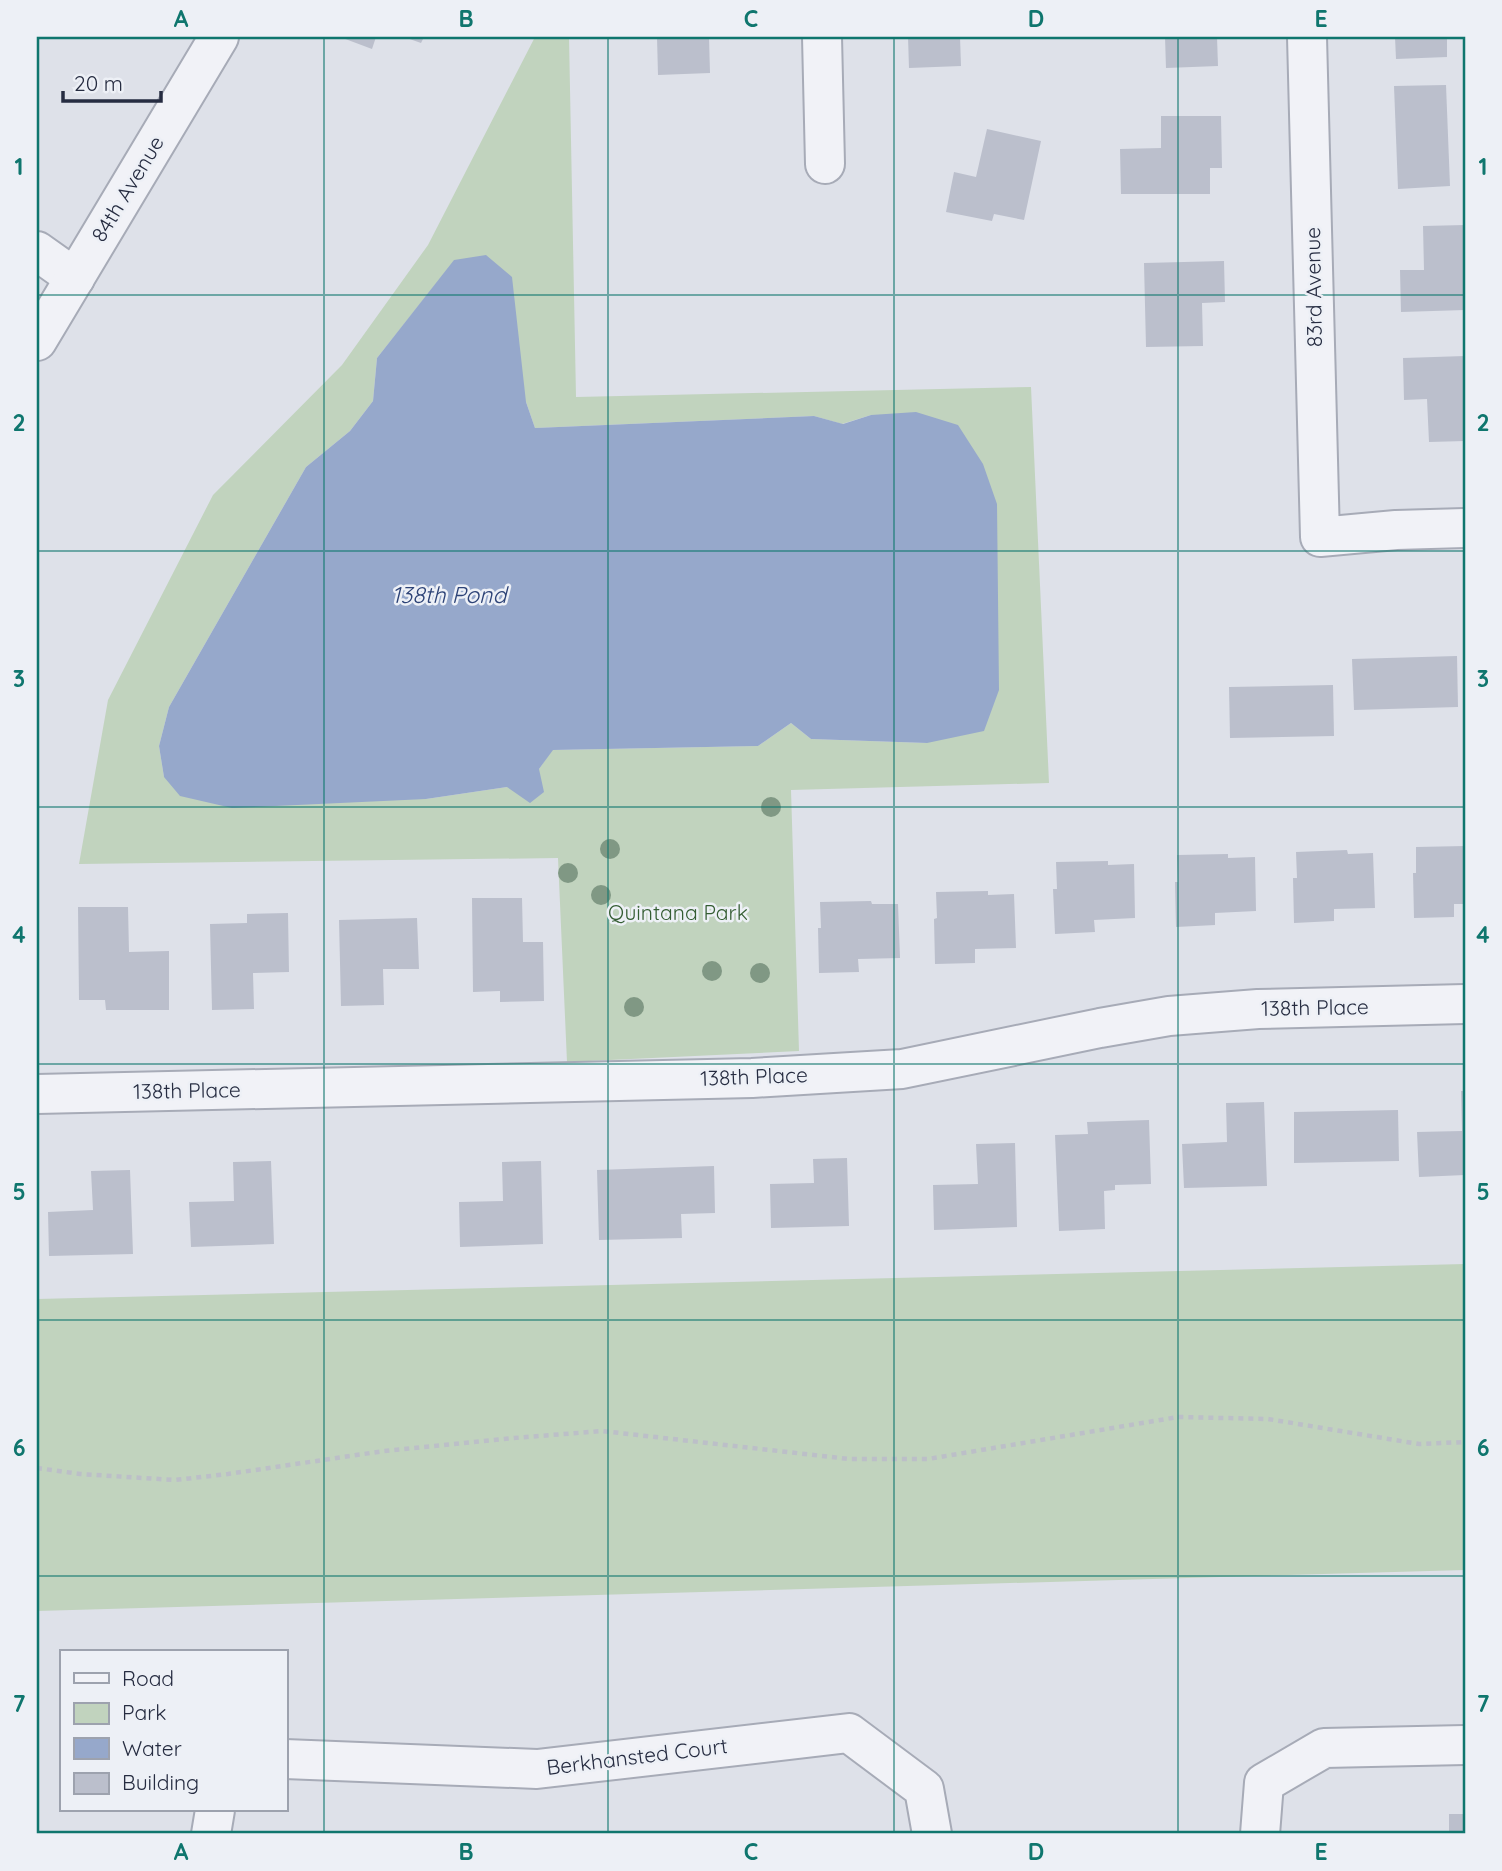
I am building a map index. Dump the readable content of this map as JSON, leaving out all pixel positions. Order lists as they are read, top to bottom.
{
  "streets": {
    "street": [
      "84th Avenue",
      "83rd Avenue",
      "138th Place",
      "Berkhansted Court"
    ]
  },
  "water": ["138th Pond"],
  "parks": ["Quintana Park"],
  "legend": [
    "Road",
    "Park",
    "Water",
    "Building"
  ],
  "scale_bar": "20 m",
  "grid": {
    "columns": [
      "A",
      "B",
      "C",
      "D",
      "E"
    ],
    "rows": [
      "1",
      "2",
      "3",
      "4",
      "5",
      "6",
      "7"
    ]
  }
}
